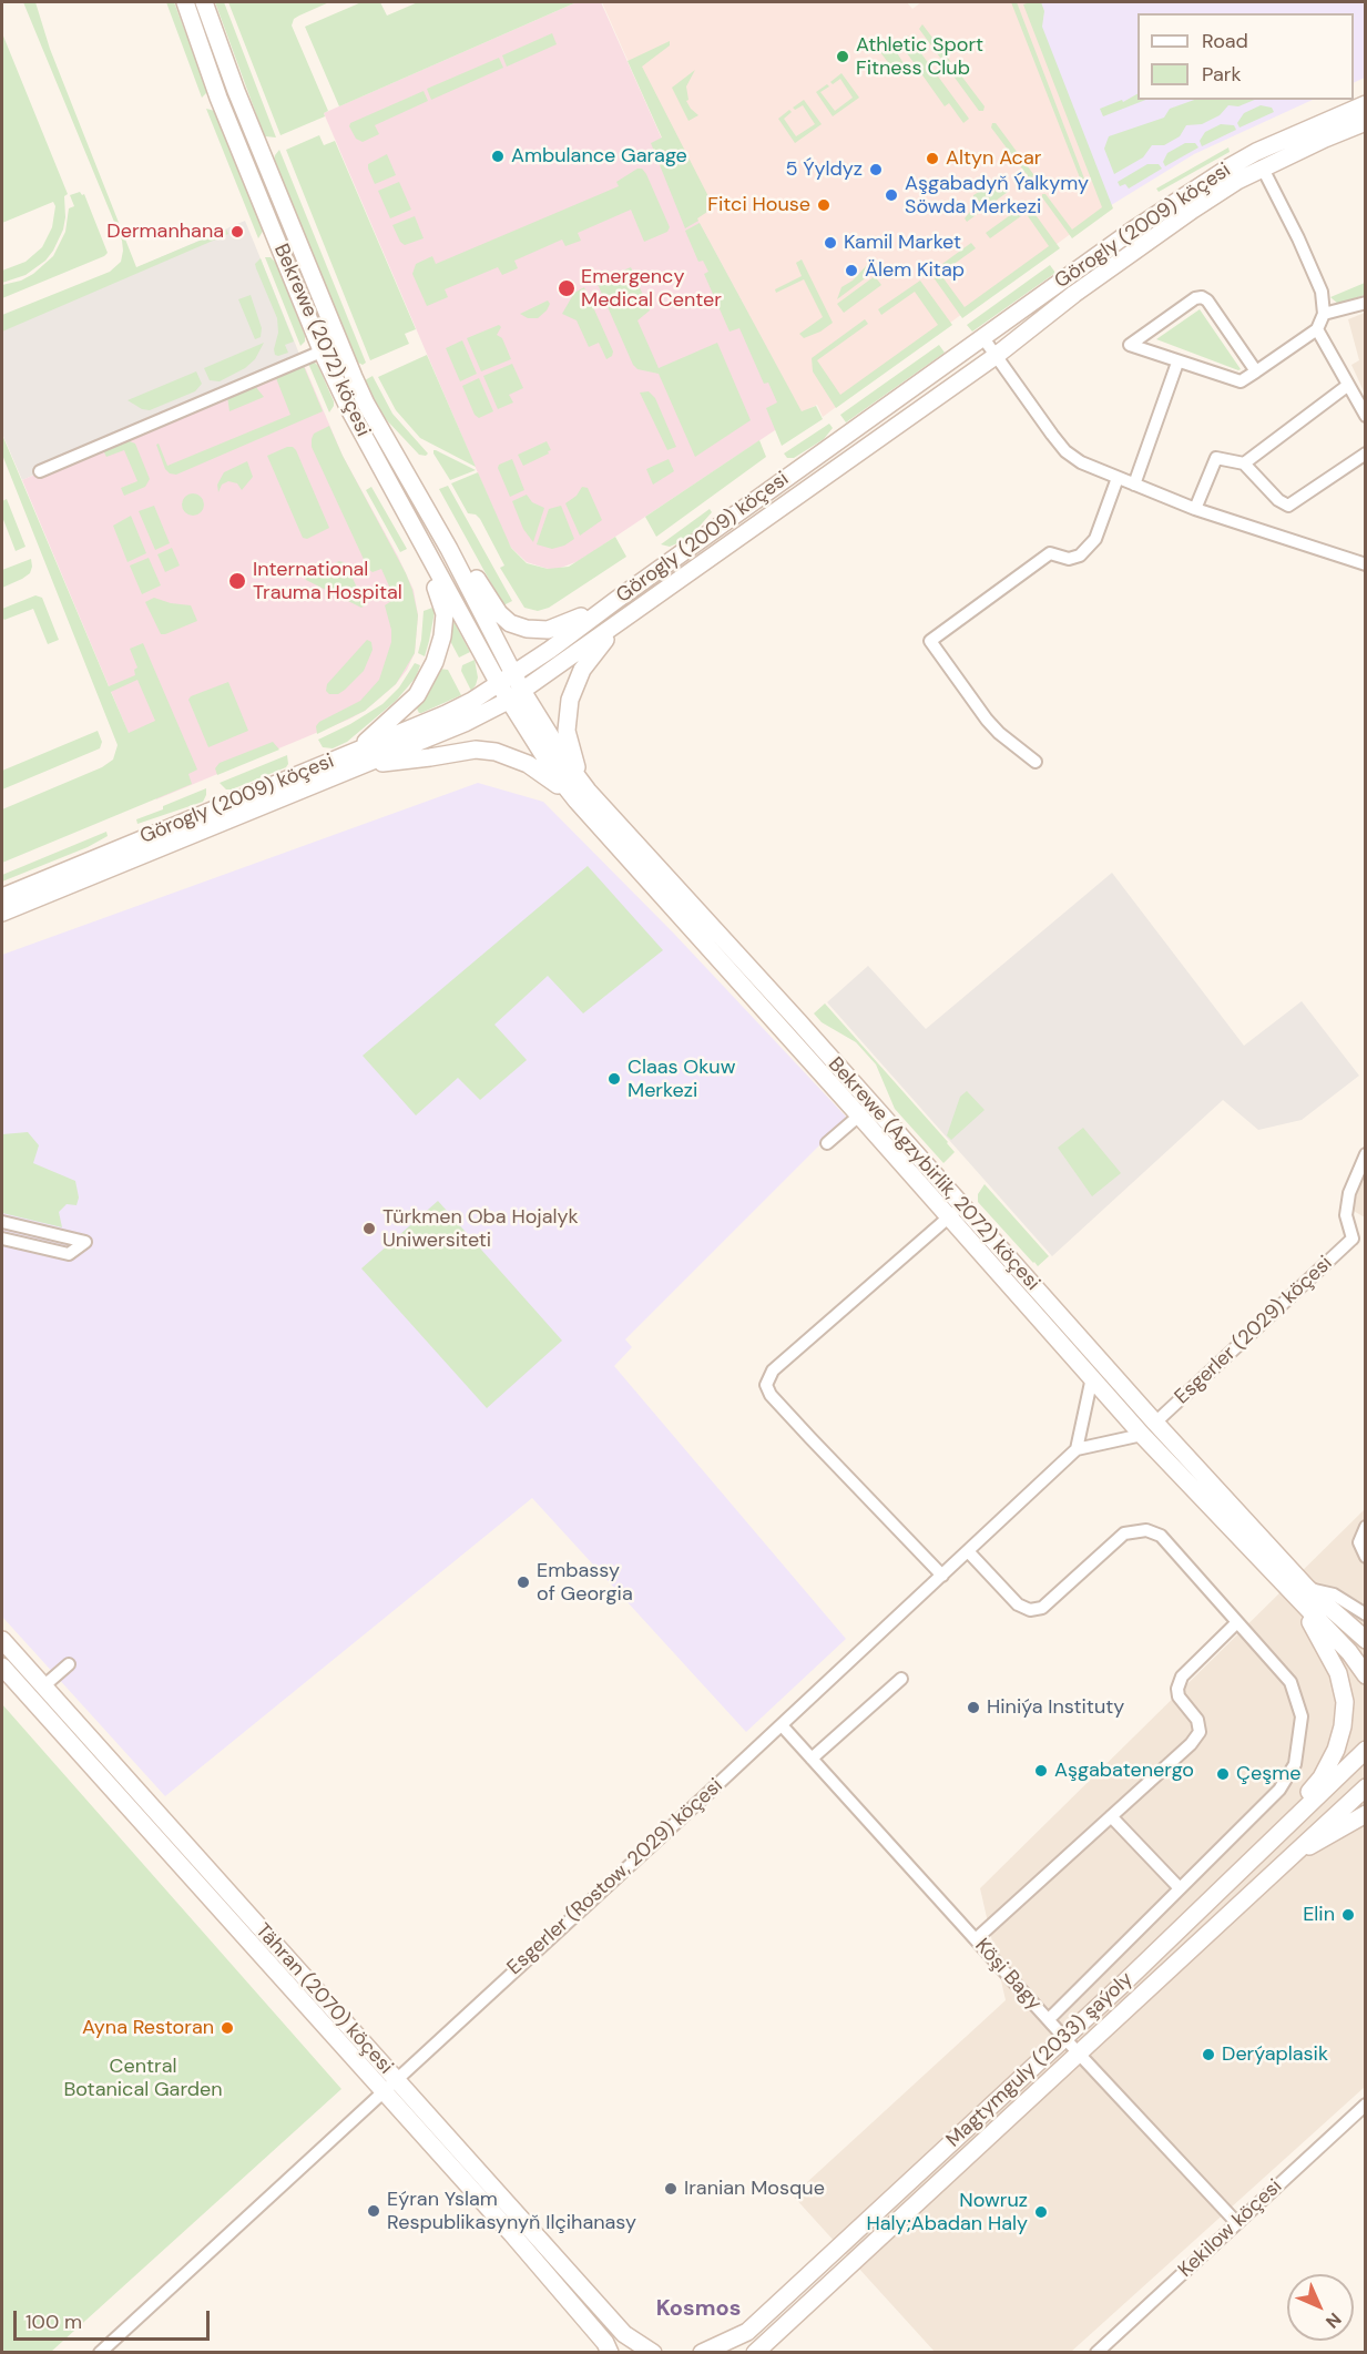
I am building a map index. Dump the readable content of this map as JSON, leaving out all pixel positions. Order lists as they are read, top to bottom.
{
  "streets": {
    "main road": [
      "Görogly (2009) köçesi",
      "Bekrewe (2072) köçesi",
      "Bekrewe (Agzybirlik, 2072) köçesi",
      "Tähran (2070) köçesi",
      "Magtymguly (2033) şaýoly"
    ],
    "street": [
      "Esgerler (2029) köçesi",
      "Esgerler (Rostow, 2029) köçesi",
      "Köşi Bagy",
      "Kekilow köçesi"
    ]
  },
  "crossings": [
    ["Görogly (2009) köçesi", "Bekrewe (2072) köçesi"],
    ["Görogly (2009) köçesi", "Bekrewe (Agzybirlik, 2072) köçesi"],
    ["Bekrewe (2072) köçesi", "Bekrewe (Agzybirlik, 2072) köçesi"],
    ["Bekrewe (Agzybirlik, 2072) köçesi", "Esgerler (2029) köçesi"],
    ["Esgerler (Rostow, 2029) köçesi", "Köşi Bagy"],
    ["Esgerler (Rostow, 2029) köçesi", "Tähran (2070) köçesi"],
    ["Köşi Bagy", "Magtymguly (2033) şaýoly"],
    ["Köşi Bagy", "Kekilow köçesi"]
  ],
  "districts": ["Kosmos"],
  "parks": ["Central Botanical Garden"],
  "places": [
    "Athletic Sport Fitness Club",
    "Ambulance Garage",
    "Altyn Acar",
    "5 Ýyldyz",
    "Aşgabadyň Ýalkymy Söwda Merkezi",
    "Fitci House",
    "Dermanhana",
    "Kamil Market",
    "Älem Kitap",
    "Emergency Medical Center",
    "International Trauma Hospital",
    "Claas Okuw Merkezi",
    "Türkmen Oba Hojalyk Uniwersiteti",
    "Embassy of Georgia",
    "Hiniýa Instituty",
    "Aşgabatenergo",
    "Çeşme",
    "Elin",
    "Ayna Restoran",
    "Derýaplasik",
    "Iranian Mosque",
    "Eýran Yslam Respublikasynyň Ilçihanasy",
    "Nowruz Haly;Abadan Haly"
  ],
  "legend": ["Road", "Park"],
  "scale_bar": "100 m",
  "north": "bottom right"
}
